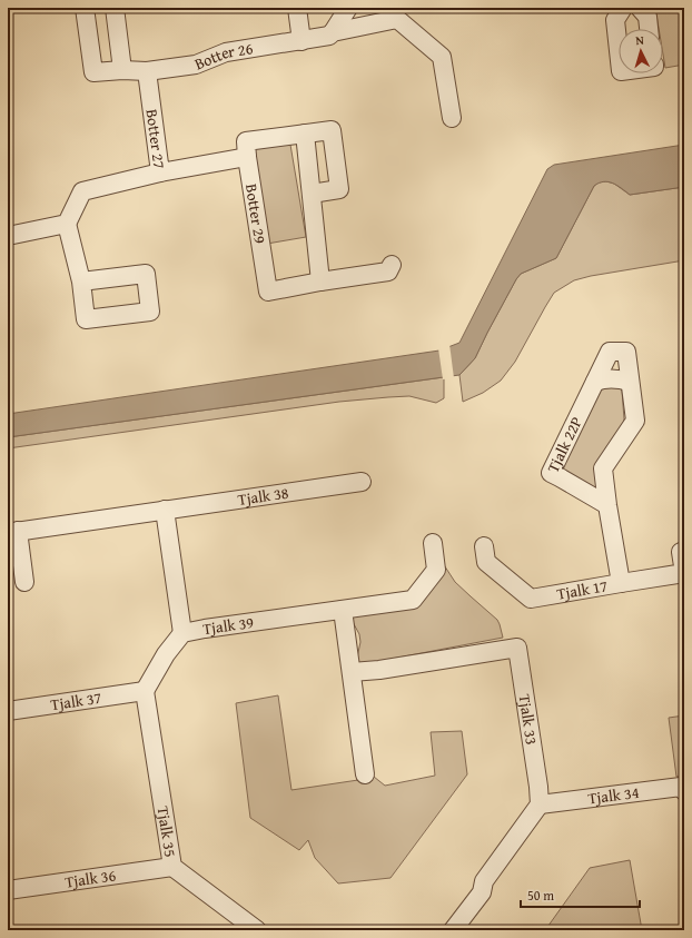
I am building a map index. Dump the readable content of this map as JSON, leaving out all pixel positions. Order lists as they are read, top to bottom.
{
  "streets": {
    "street": [
      "Botter 26",
      "Botter 27",
      "Botter 29",
      "Tjalk 22P",
      "Tjalk 38",
      "Tjalk 17",
      "Tjalk 39",
      "Tjalk 37",
      "Tjalk 33",
      "Tjalk 34",
      "Tjalk 35",
      "Tjalk 36"
    ]
  },
  "crossings": [
    ["Botter 26", "Botter 27"],
    ["Botter 27", "Botter 29"],
    ["Tjalk 22P", "Tjalk 17"],
    ["Tjalk 39", "Tjalk 37"],
    ["Tjalk 39", "Tjalk 35"],
    ["Tjalk 37", "Tjalk 35"],
    ["Tjalk 33", "Tjalk 34"],
    ["Tjalk 35", "Tjalk 36"]
  ],
  "scale_bar": "50 m",
  "north": "top"
}
